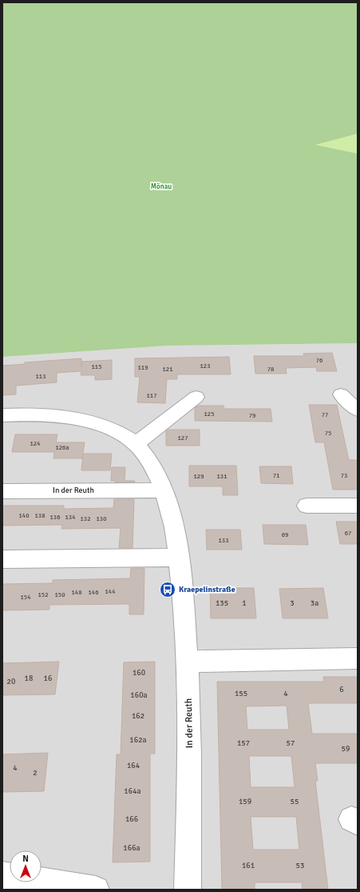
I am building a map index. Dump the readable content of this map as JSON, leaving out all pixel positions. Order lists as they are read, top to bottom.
{
  "streets": {
    "street": ["In der Reuth"]
  },
  "parks": ["Mönau"],
  "places": {
    "bus stop": ["Kraepelinstraße"]
  },
  "house_numbers": [
    "76",
    "123",
    "115",
    "119",
    "121",
    "78",
    "113",
    "117",
    "125",
    "77",
    "79",
    "75",
    "127",
    "124",
    "126a",
    "71",
    "73",
    "129",
    "131",
    "140",
    "138",
    "136",
    "134",
    "132",
    "130",
    "67",
    "69",
    "133",
    "144",
    "148",
    "146",
    "152",
    "150",
    "154",
    "135",
    "1",
    "3",
    "3a",
    "160",
    "18",
    "16",
    "20",
    "6",
    "155",
    "4",
    "160a",
    "162",
    "162a",
    "157",
    "57",
    "59",
    "164",
    "4",
    "2",
    "164a",
    "159",
    "55",
    "166",
    "166a",
    "161",
    "53"
  ],
  "north": "top"
}
